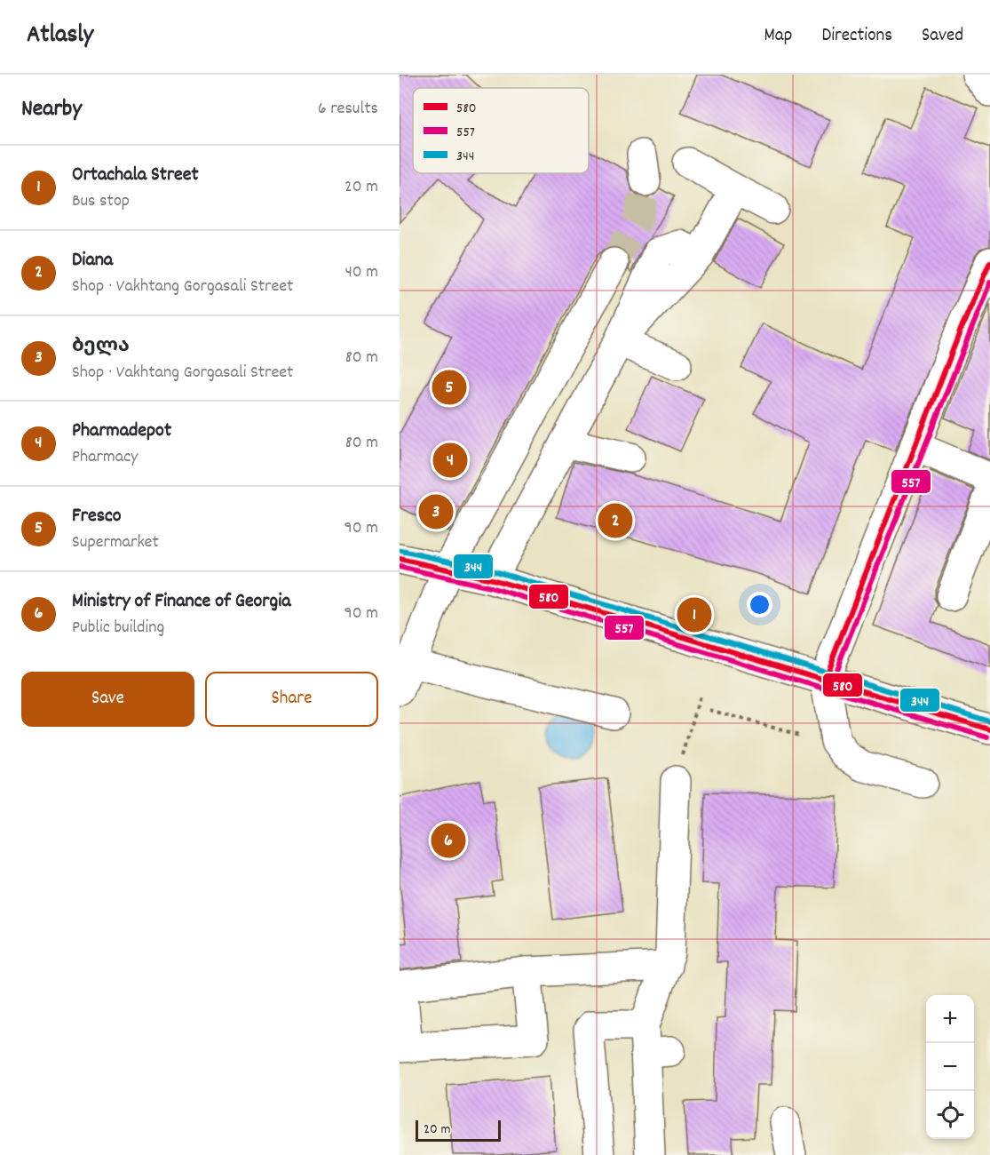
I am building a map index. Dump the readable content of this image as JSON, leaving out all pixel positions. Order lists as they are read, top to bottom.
{
  "lines": ["transit line 580", "transit line 557", "transit line 344"],
  "legend": ["580", "557", "344"],
  "scale_bar": "20 m",
  "page": {
    "header": "Atlasly",
    "nav": ["Map", "Directions", "Saved"],
    "heading": ["Nearby", "6 results"],
    "list": [
      {
        "mark": "1",
        "name": "Ortachala Street",
        "note": "Bus stop",
        "value": "20 m"
      },
      {
        "mark": "2",
        "name": "Diana",
        "note": "Shop · Vakhtang Gorgasali Street",
        "value": "40 m"
      },
      {
        "mark": "3",
        "name": "ბელა",
        "note": "Shop · Vakhtang Gorgasali Street",
        "value": "80 m"
      },
      {
        "mark": "4",
        "name": "Pharmadepot",
        "note": "Pharmacy",
        "value": "80 m"
      },
      {
        "mark": "5",
        "name": "Fresco",
        "note": "Supermarket",
        "value": "90 m"
      },
      {
        "mark": "6",
        "name": "Ministry of Finance of Georgia",
        "note": "Public building",
        "value": "90 m"
      }
    ],
    "pins": [
      "5",
      "4",
      "3",
      "2",
      "1",
      "6"
    ],
    "buttons": ["Save", "Share"],
    "map_buttons": ["+", "−"],
    "scale": "20 m"
  }
}
